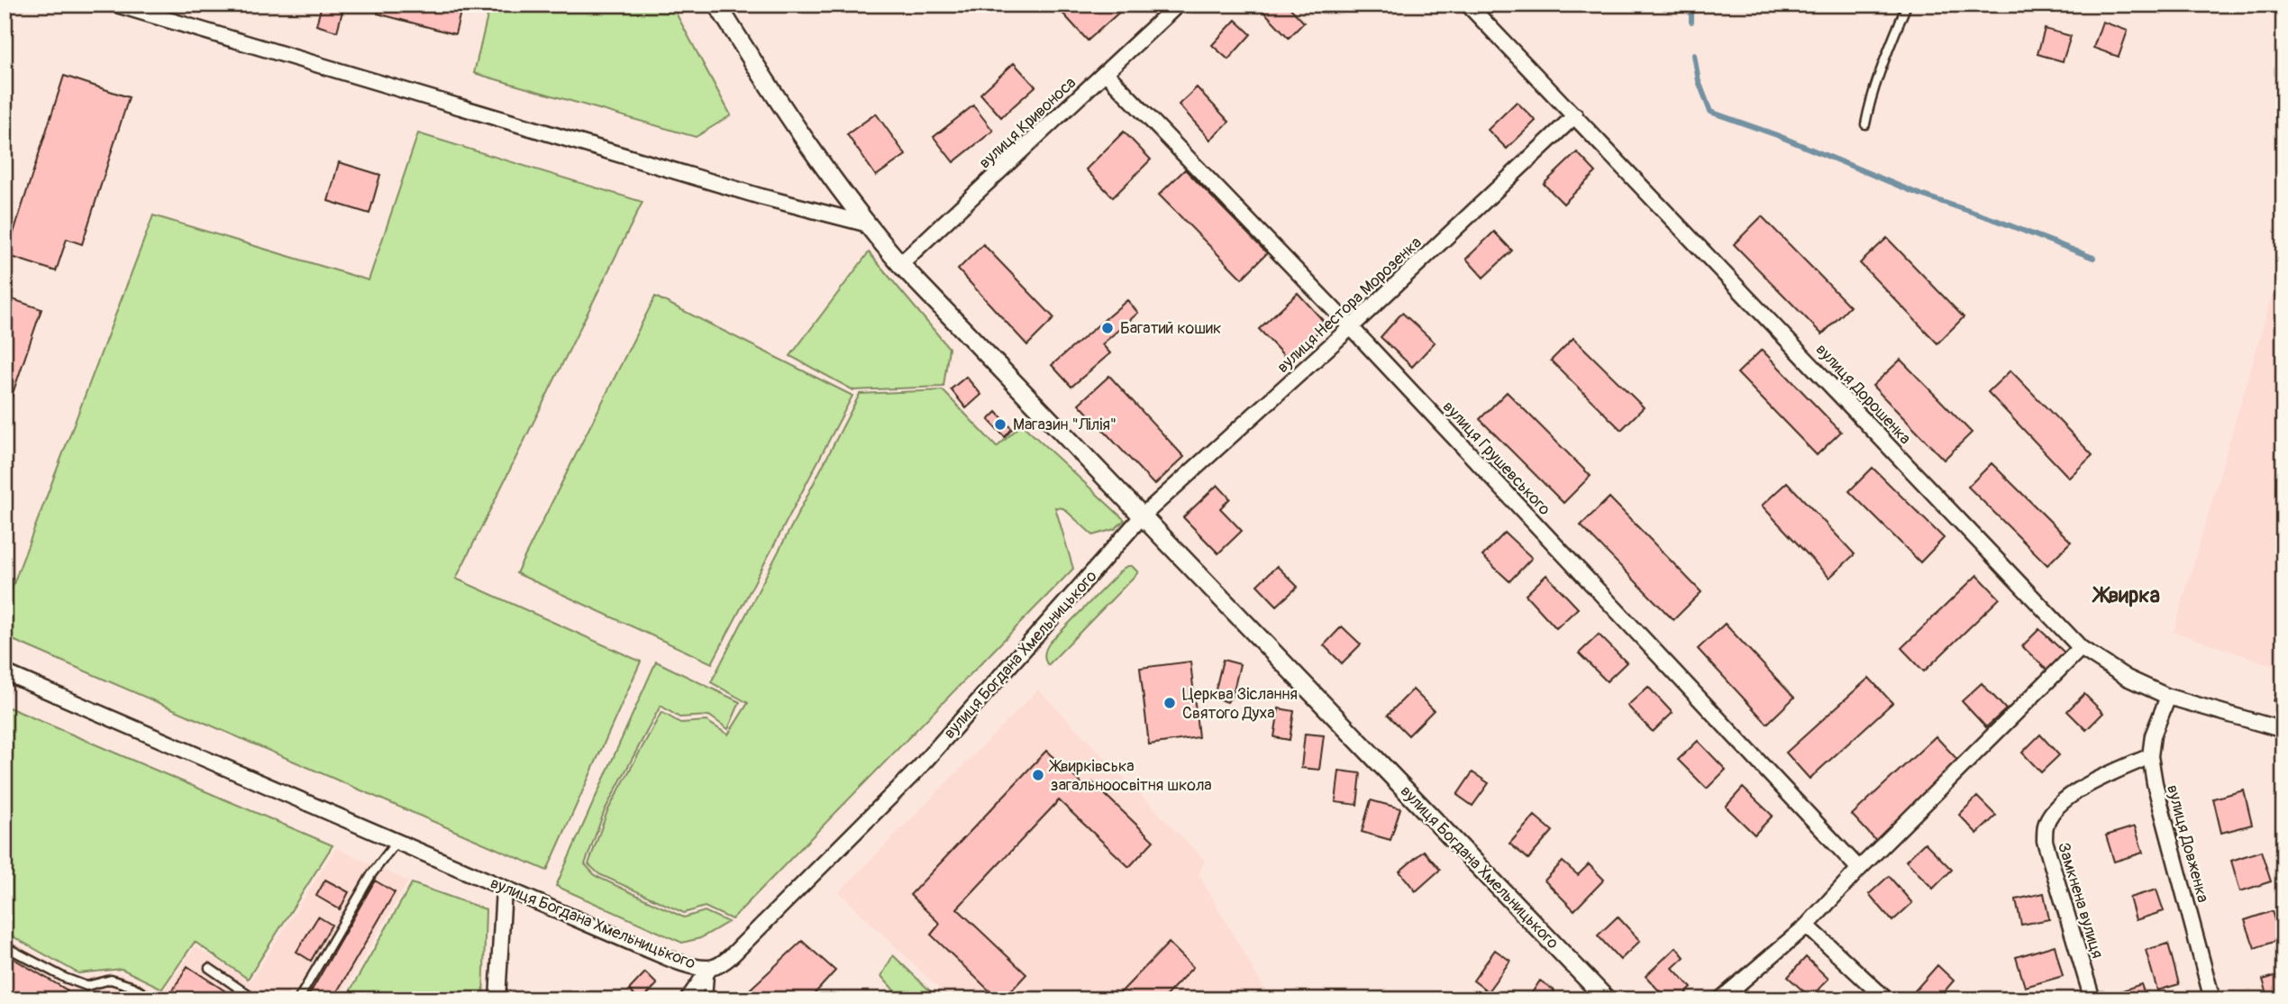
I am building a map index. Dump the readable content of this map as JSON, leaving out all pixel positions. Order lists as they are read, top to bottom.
{
  "streets": {
    "street": [
      "вулиця Кривоноса",
      "вулиця Нестора Морозенка",
      "вулиця Дорошенка",
      "вулиця Грушевського",
      "вулиця Богдана Хмельницького",
      "вулиця Довженка",
      "Замкнена вулиця"
    ]
  },
  "crossings": [
    ["вулиця Кривоноса", "вулиця Грушевського"],
    ["вулиця Кривоноса", "вулиця Богдана Хмельницького"],
    ["вулиця Нестора Морозенка", "вулиця Дорошенка"],
    ["вулиця Нестора Морозенка", "вулиця Грушевського"],
    ["вулиця Нестора Морозенка", "вулиця Богдана Хмельницького"],
    ["вулиця Дорошенка", "вулиця Довженка"],
    ["вулиця Довженка", "Замкнена вулиця"]
  ],
  "districts": ["Жвирка"],
  "places": [
    "Багатий кошик",
    "Магазин \"Лілія\"",
    "Церква Зіслання Святого Духа",
    "Жвирківська загальноосвітня школа"
  ]
}
